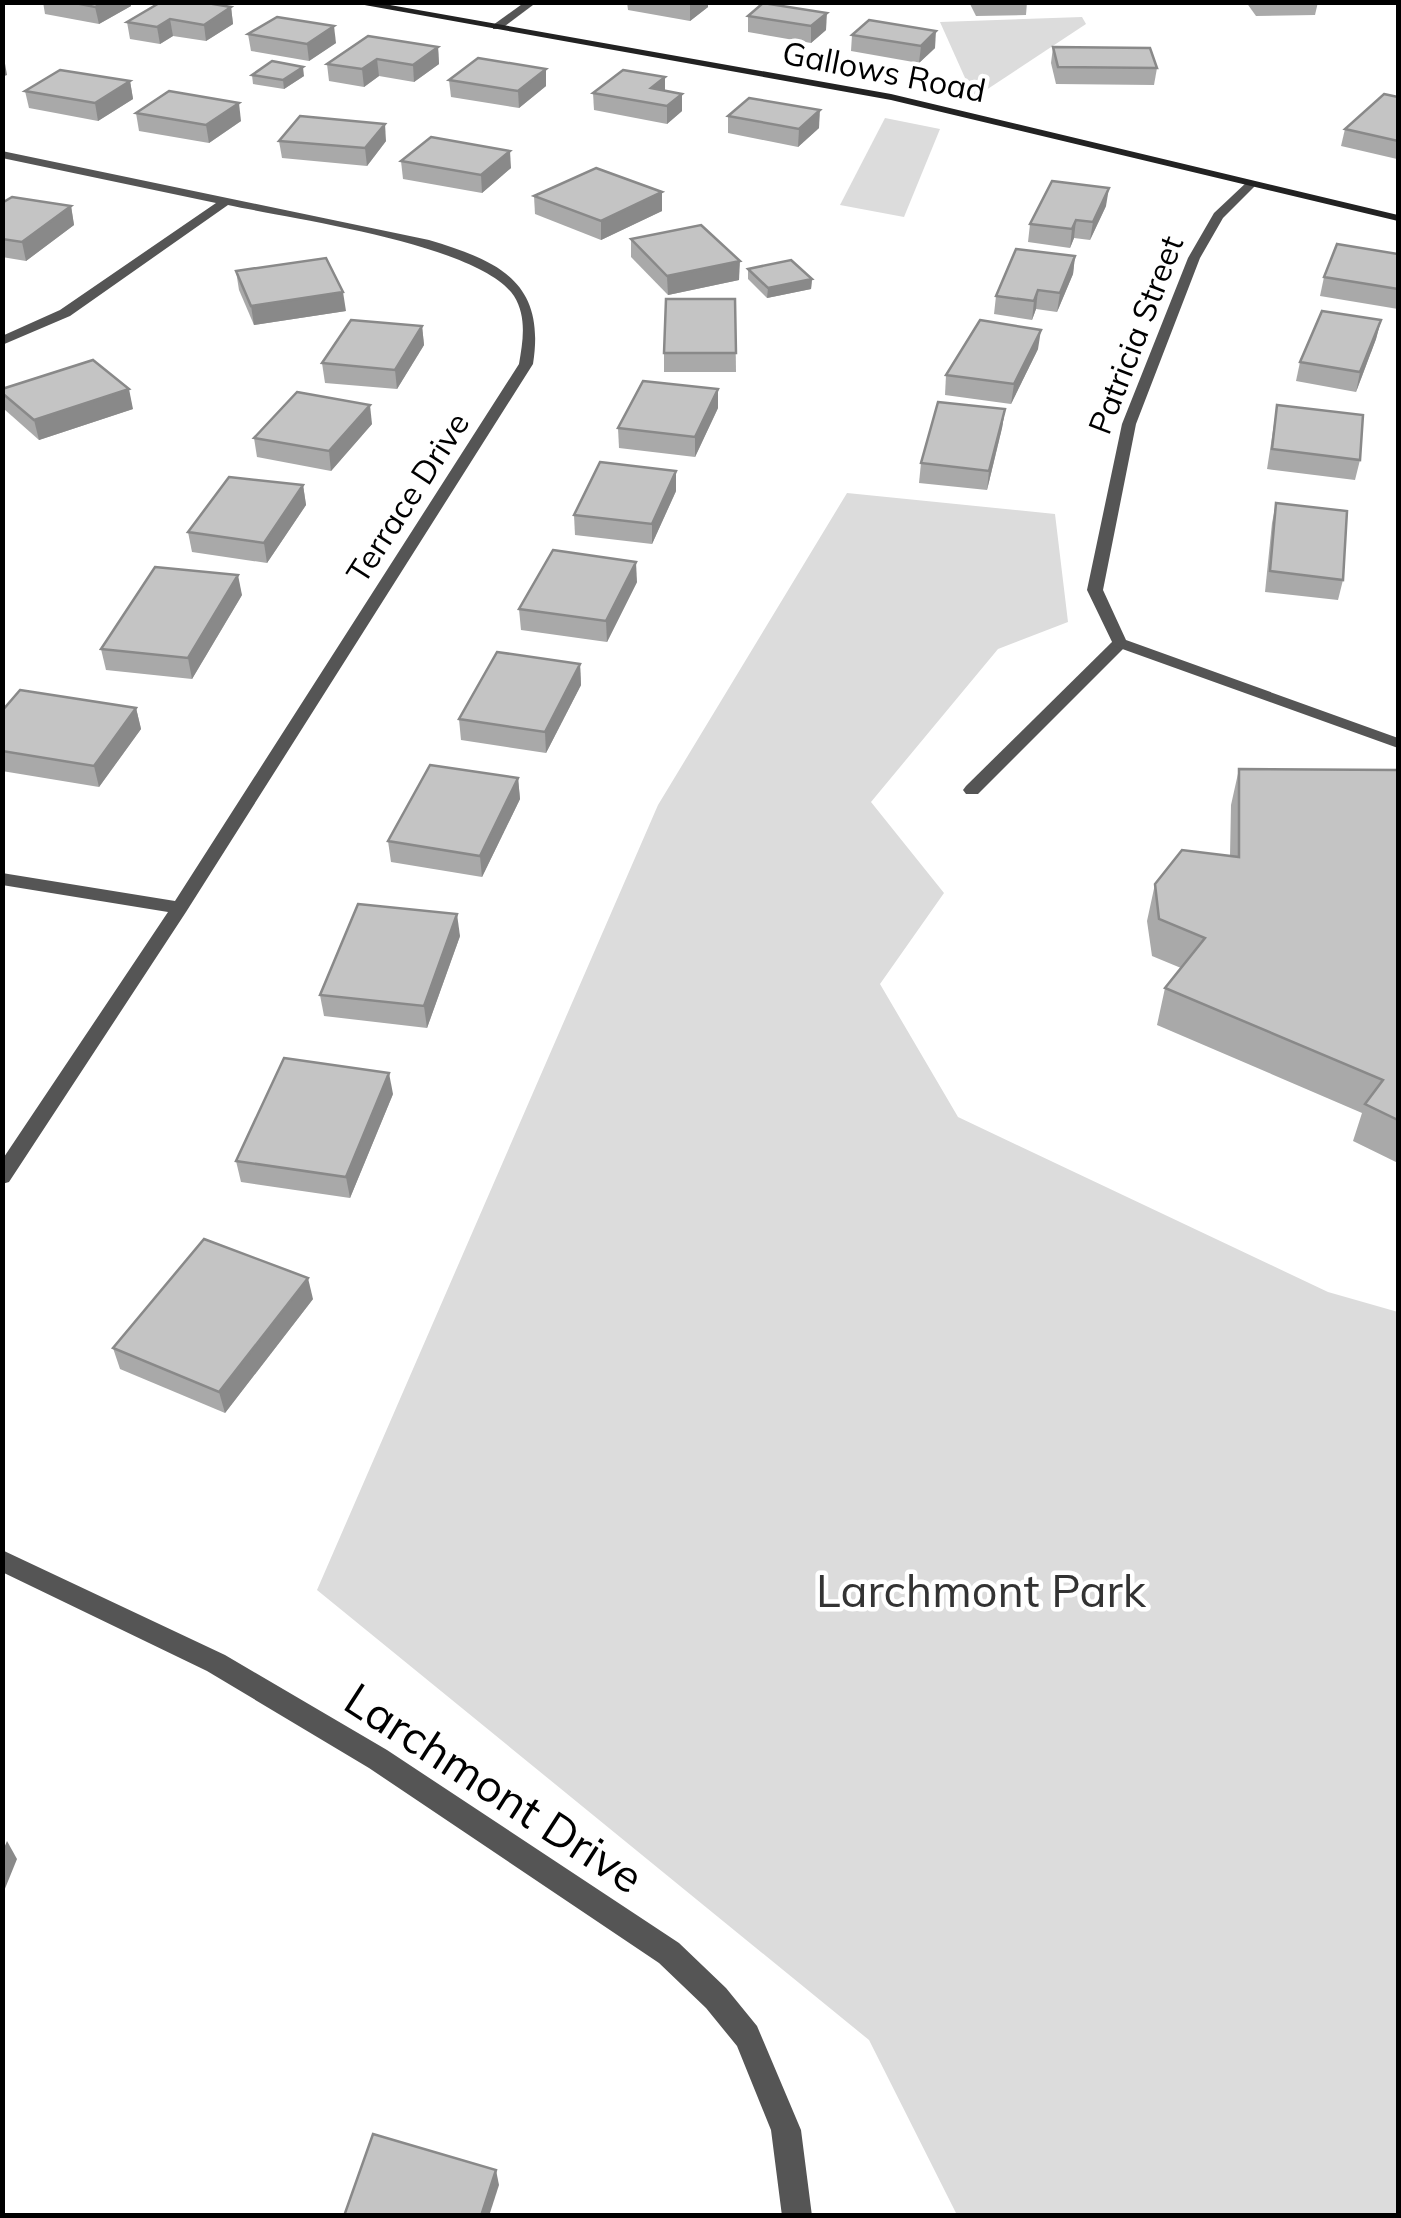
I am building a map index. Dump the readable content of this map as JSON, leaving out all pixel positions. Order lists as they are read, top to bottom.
{
  "streets": {
    "main road": ["Gallows Road"],
    "street": ["Patricia Street", "Terrace Drive", "Larchmont Drive"]
  },
  "crossings": [
    ["Gallows Road", "Patricia Street"]
  ],
  "parks": ["Larchmont Park"]
}
